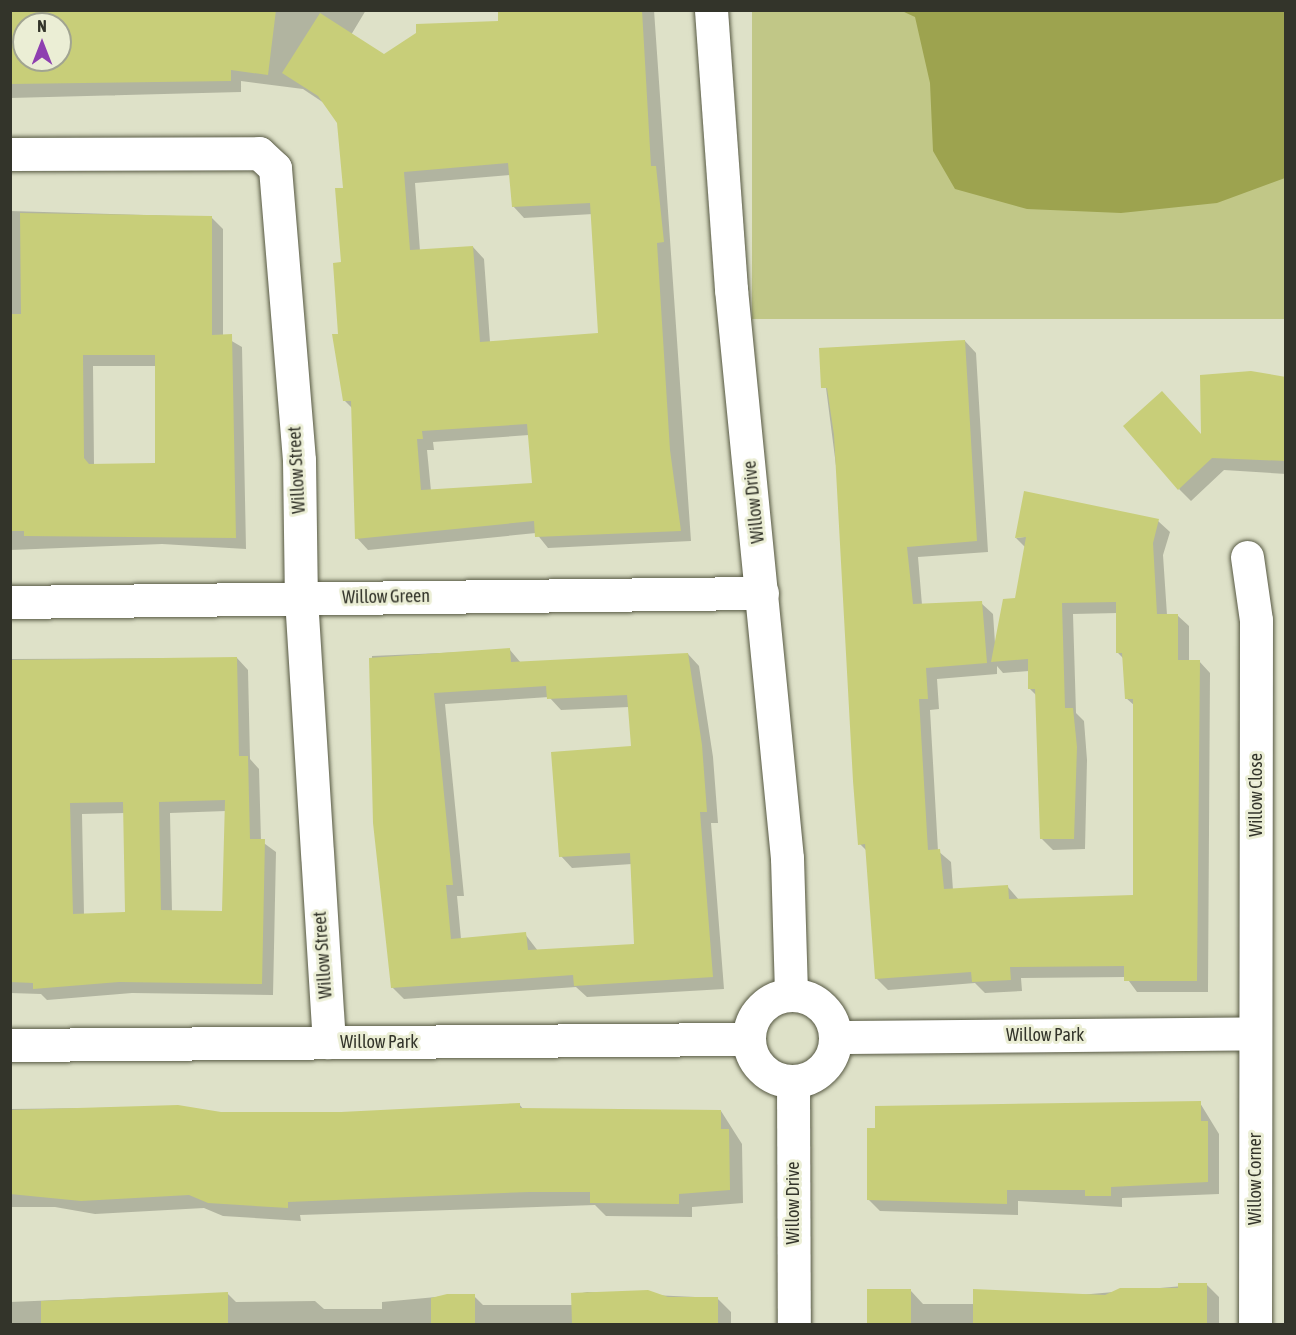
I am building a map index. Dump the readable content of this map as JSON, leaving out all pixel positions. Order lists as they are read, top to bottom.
{
  "streets": {
    "street": [
      "Willow Street",
      "Willow Drive",
      "Willow Green",
      "Willow Close",
      "Willow Park",
      "Willow Corner"
    ]
  },
  "crossings": [
    ["Willow Street", "Willow Green"],
    ["Willow Street", "Willow Park"],
    ["Willow Drive", "Willow Green"],
    ["Willow Drive", "Willow Park"],
    ["Willow Close", "Willow Park"],
    ["Willow Close", "Willow Corner"],
    ["Willow Park", "Willow Corner"]
  ],
  "north": "top"
}
